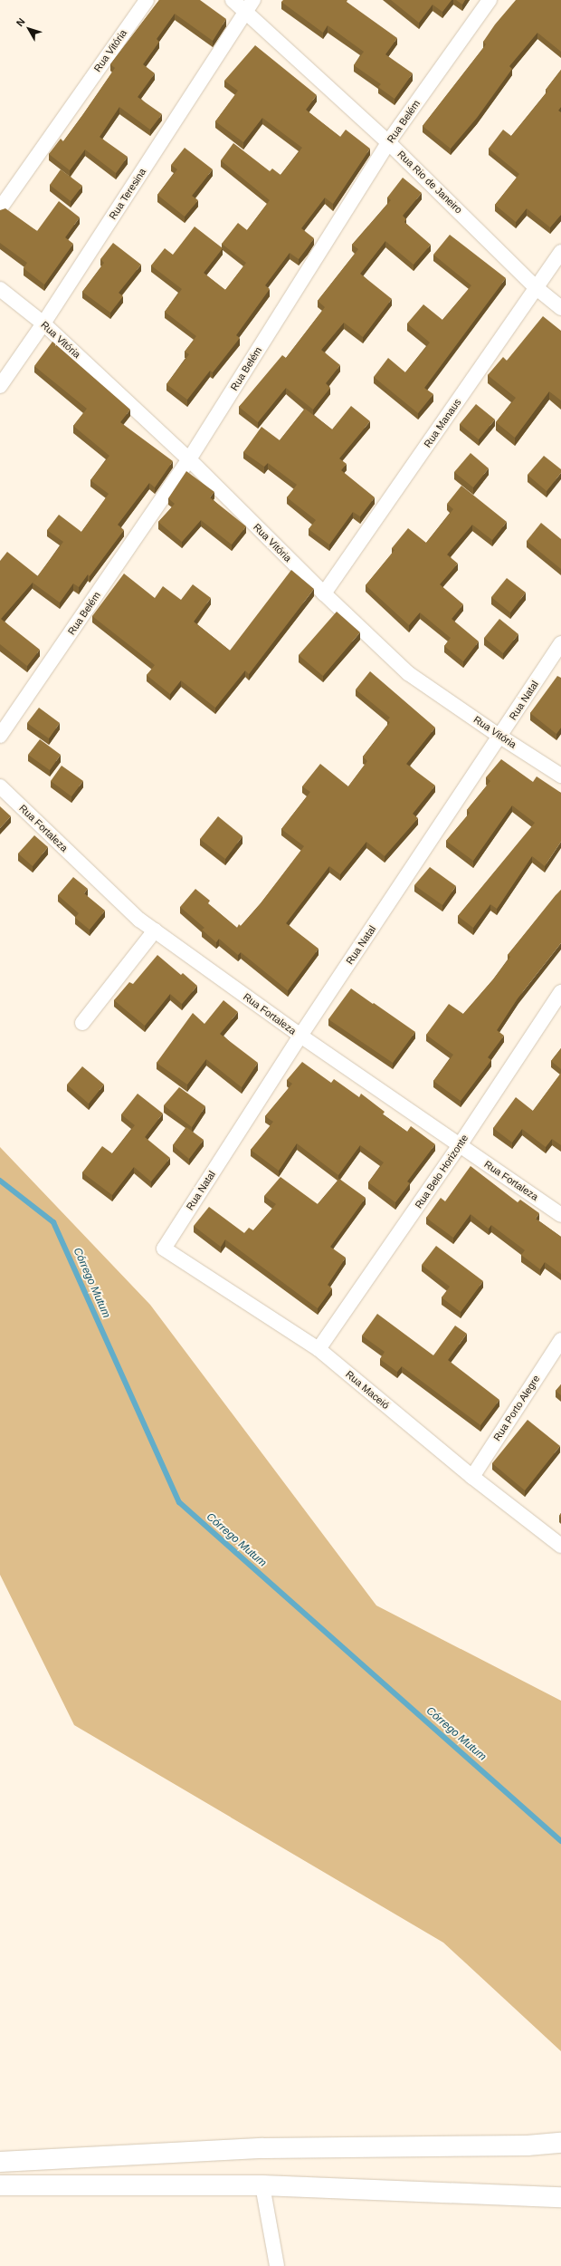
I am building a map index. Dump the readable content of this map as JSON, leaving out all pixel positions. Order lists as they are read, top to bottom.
{
  "streets": {
    "street": [
      "Rua Vitória",
      "Rua Belém",
      "Rua Rio de Janeiro",
      "Rua Teresina",
      "Rua Manaus",
      "Rua Natal",
      "Rua Fortaleza",
      "Rua Belo Horizonte",
      "Rua Maceió",
      "Rua Porto Alegre"
    ]
  },
  "crossings": [
    ["Rua Vitória", "Rua Belém"],
    ["Rua Vitória", "Rua Teresina"],
    ["Rua Vitória", "Rua Manaus"],
    ["Rua Vitória", "Rua Natal"],
    ["Rua Belém", "Rua Rio de Janeiro"],
    ["Rua Rio de Janeiro", "Rua Teresina"],
    ["Rua Rio de Janeiro", "Rua Manaus"],
    ["Rua Natal", "Rua Fortaleza"],
    ["Rua Natal", "Rua Maceió"],
    ["Rua Fortaleza", "Rua Belo Horizonte"],
    ["Rua Belo Horizonte", "Rua Maceió"],
    ["Rua Maceió", "Rua Porto Alegre"]
  ],
  "water": ["Córrego Mutum"],
  "north": "top left"
}
